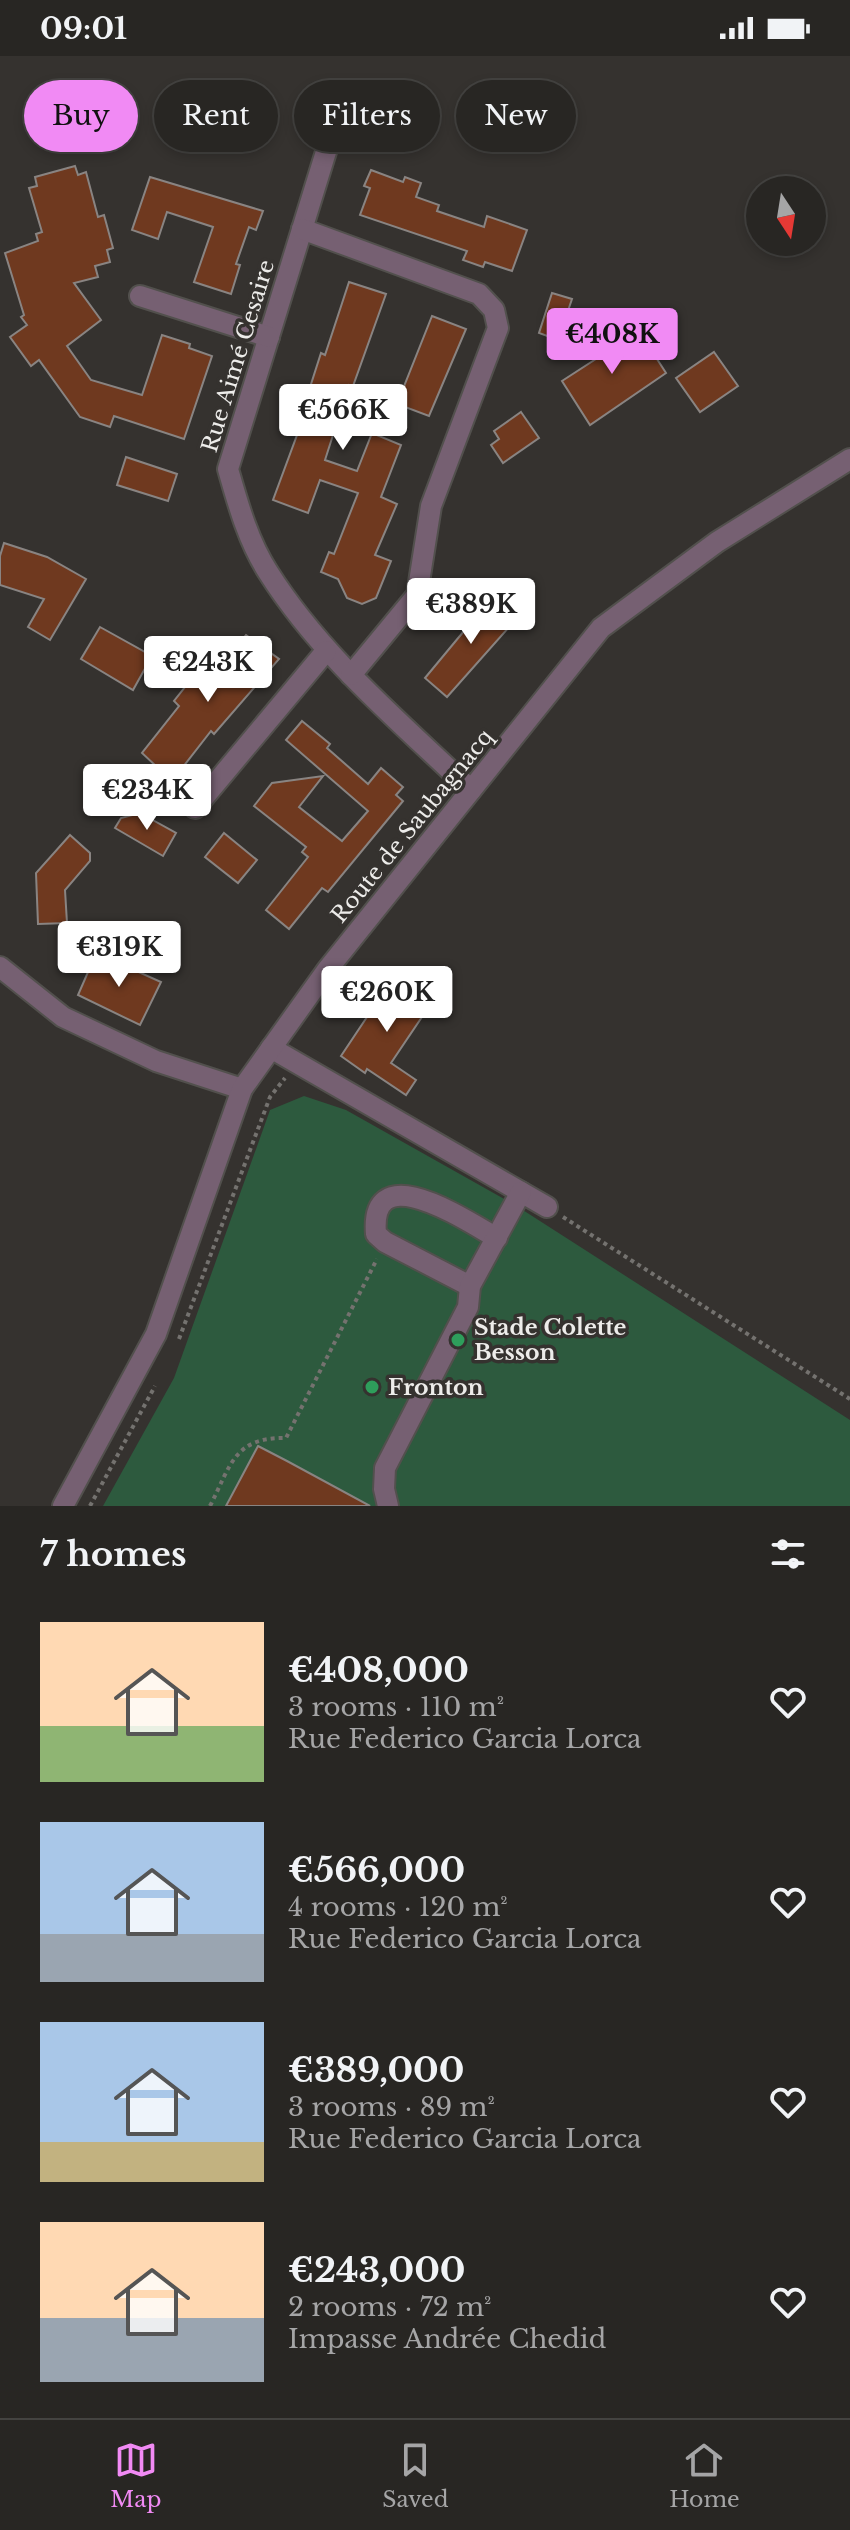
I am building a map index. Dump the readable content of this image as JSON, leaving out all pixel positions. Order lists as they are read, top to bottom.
{
  "streets": {
    "street": ["Rue Aimé Cesaire", "Route de Saubagnacq"]
  },
  "crossings": [
    ["Rue Aimé Cesaire", "Route de Saubagnacq"]
  ],
  "places": ["Stade Colette Besson", "Fronton"],
  "north": "bottom",
  "page": {
    "status": "09:01",
    "chip": [
      "Buy",
      "Rent",
      "Filters",
      "New"
    ],
    "price": [
      "€408K",
      "€566K",
      "€389K",
      "€243K",
      "€234K",
      "€319K",
      "€260K"
    ],
    "heading": "7 homes",
    "list": [
      {
        "name": "€408,000",
        "note": "3 rooms · 110 m² · Rue Federico Garcia Lorca"
      },
      {
        "name": "€566,000",
        "note": "4 rooms · 120 m² · Rue Federico Garcia Lorca"
      },
      {
        "name": "€389,000",
        "note": "3 rooms · 89 m² · Rue Federico Garcia Lorca"
      },
      {
        "name": "€243,000",
        "note": "2 rooms · 72 m² · Impasse Andrée Chedid"
      }
    ],
    "tabs": ["Map", "Saved", "Home"]
  }
}
